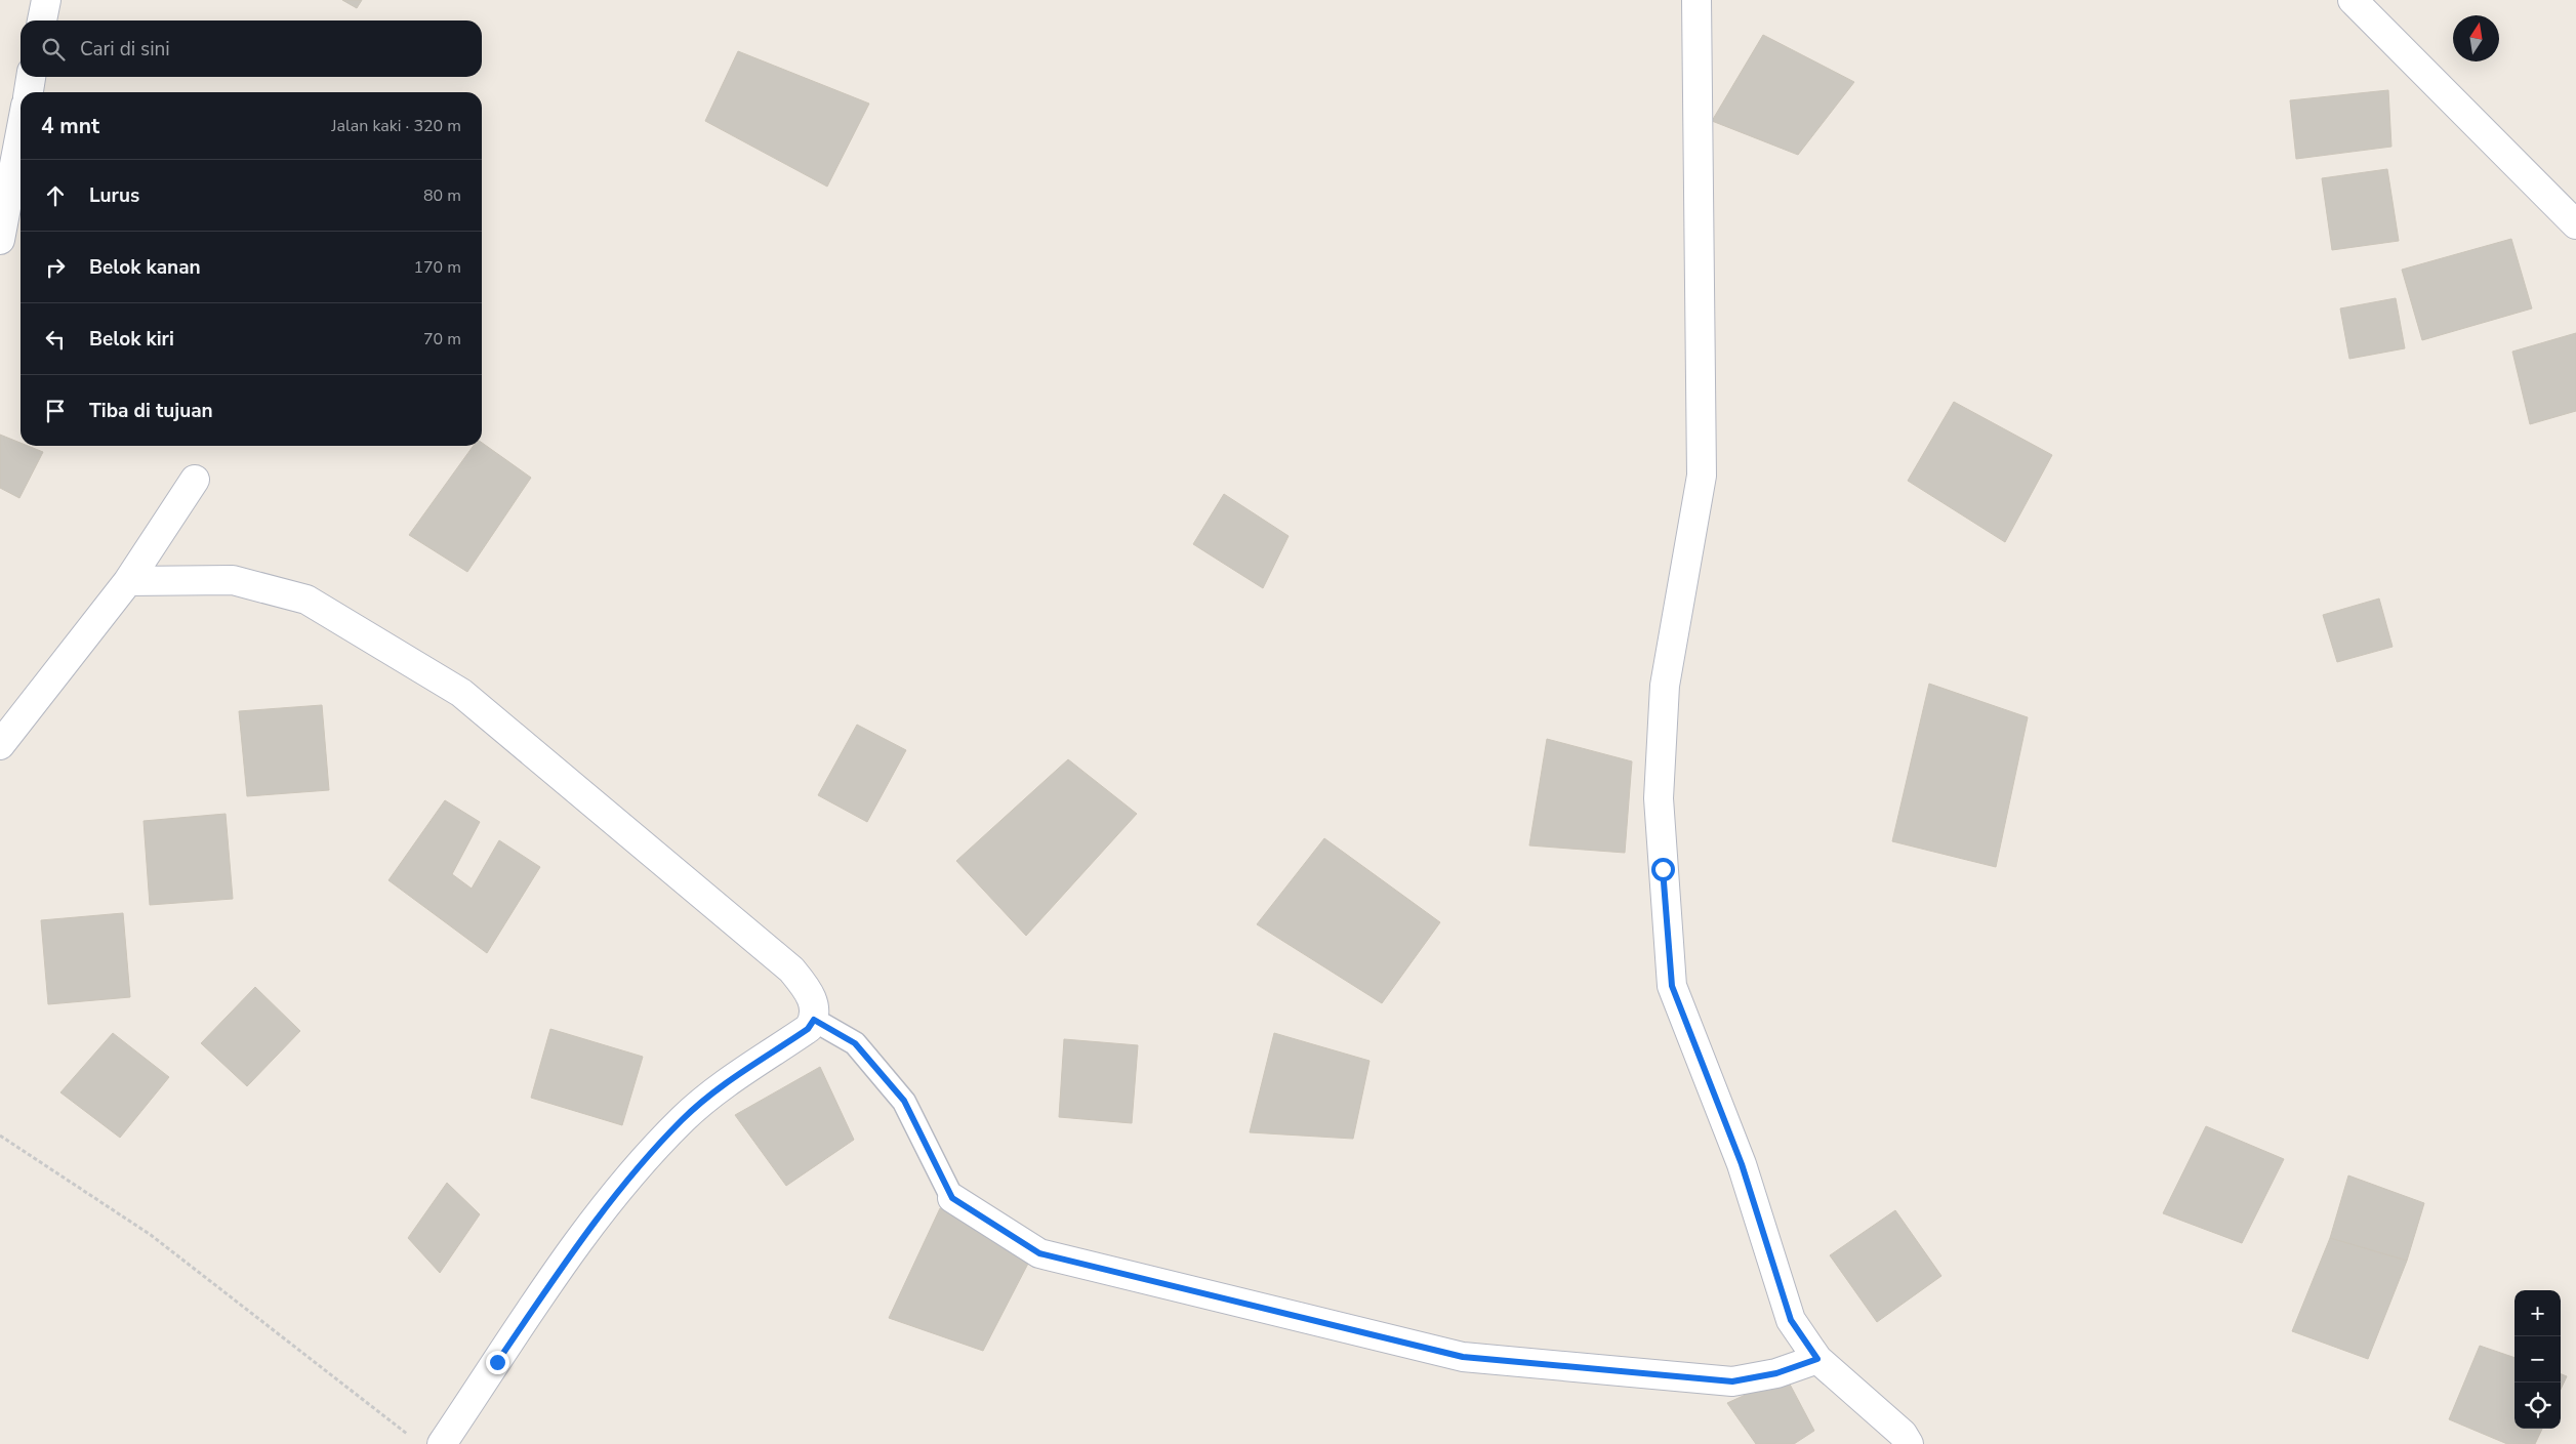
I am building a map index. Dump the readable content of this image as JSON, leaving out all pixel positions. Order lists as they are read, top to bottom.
{
  "north": "top",
  "page": {
    "search": "Cari di sini",
    "heading": ["4 mnt", "Jalan kaki · 320 m"],
    "list": [
      ["Lurus", "80 m"],
      ["Belok kanan", "170 m"],
      ["Belok kiri", "70 m"],
      "Tiba di tujuan"
    ],
    "map_buttons": ["+", "−"]
  }
}
